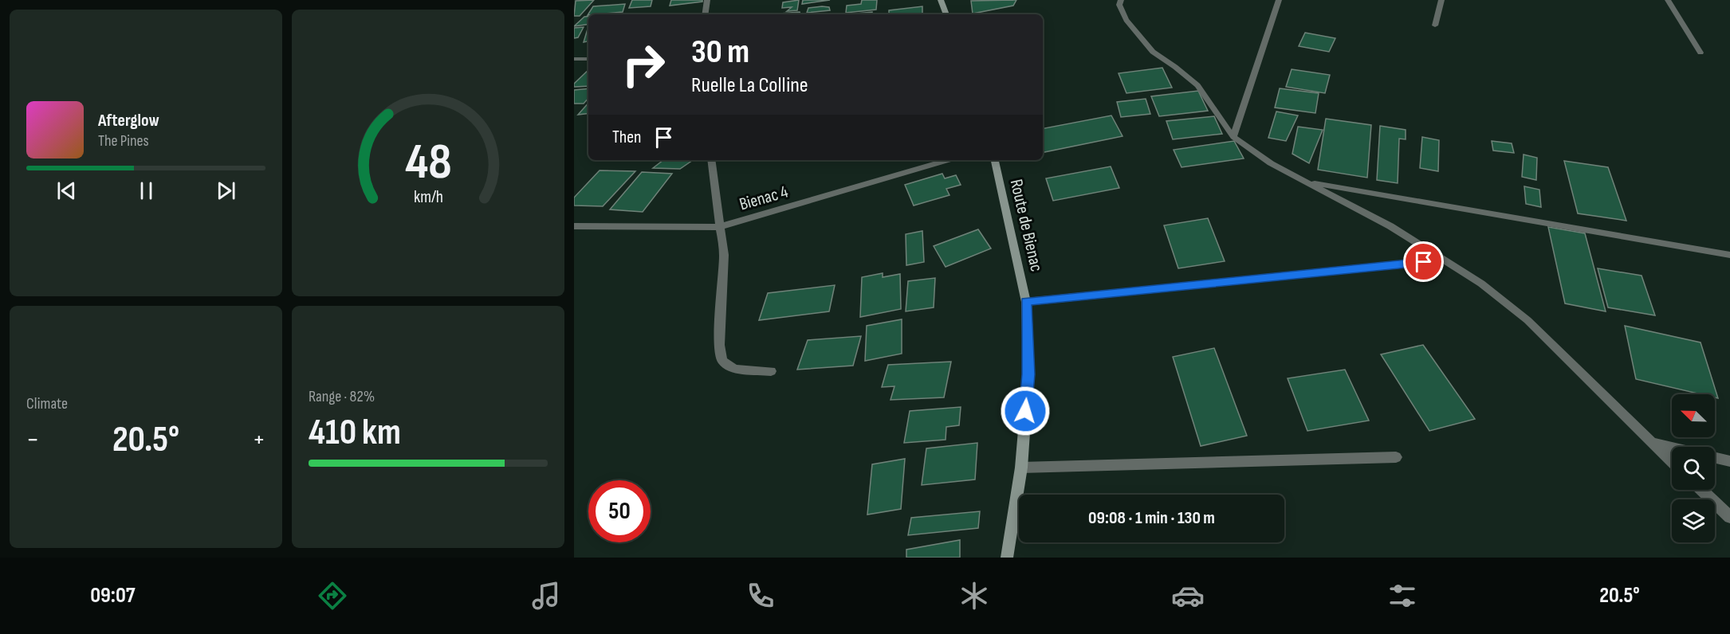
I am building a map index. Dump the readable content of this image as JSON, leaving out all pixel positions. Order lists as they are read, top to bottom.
{
  "streets": {
    "main road": ["Route de Bienac"],
    "street": ["Bienac 4"]
  },
  "north": "top left",
  "page": {
    "turn": ["30 m", "Ruelle La Colline"],
    "song": ["Afterglow", "The Pines"],
    "then": "Then",
    "tile": [
      "Climate",
      ["Range · 82%", "410 km"]
    ],
    "heat": ["−", "20.5°", "+"],
    "limit": "50",
    "trip": "09:08 · 1 min · 130 m",
    "tabs": ["09:07", "20.5°"],
    "gauge": ["48", "km/h"]
  }
}
